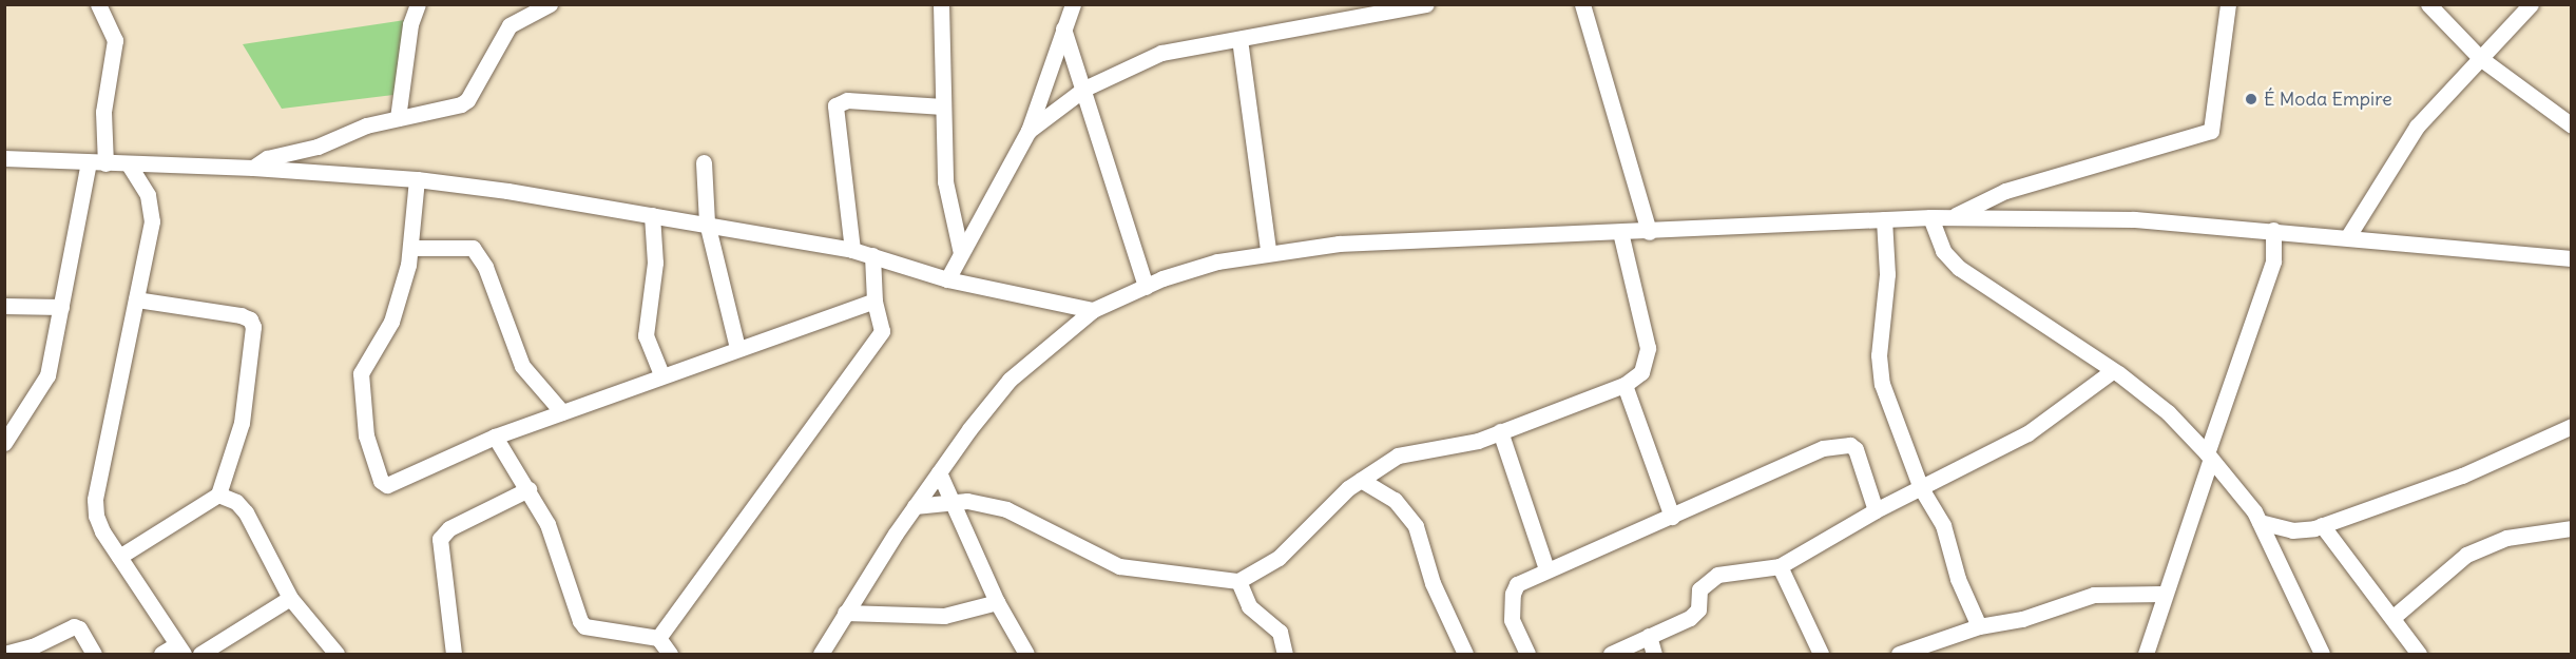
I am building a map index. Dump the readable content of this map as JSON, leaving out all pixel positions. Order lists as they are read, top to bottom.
{
  "places": ["É Moda Empire"]
}
